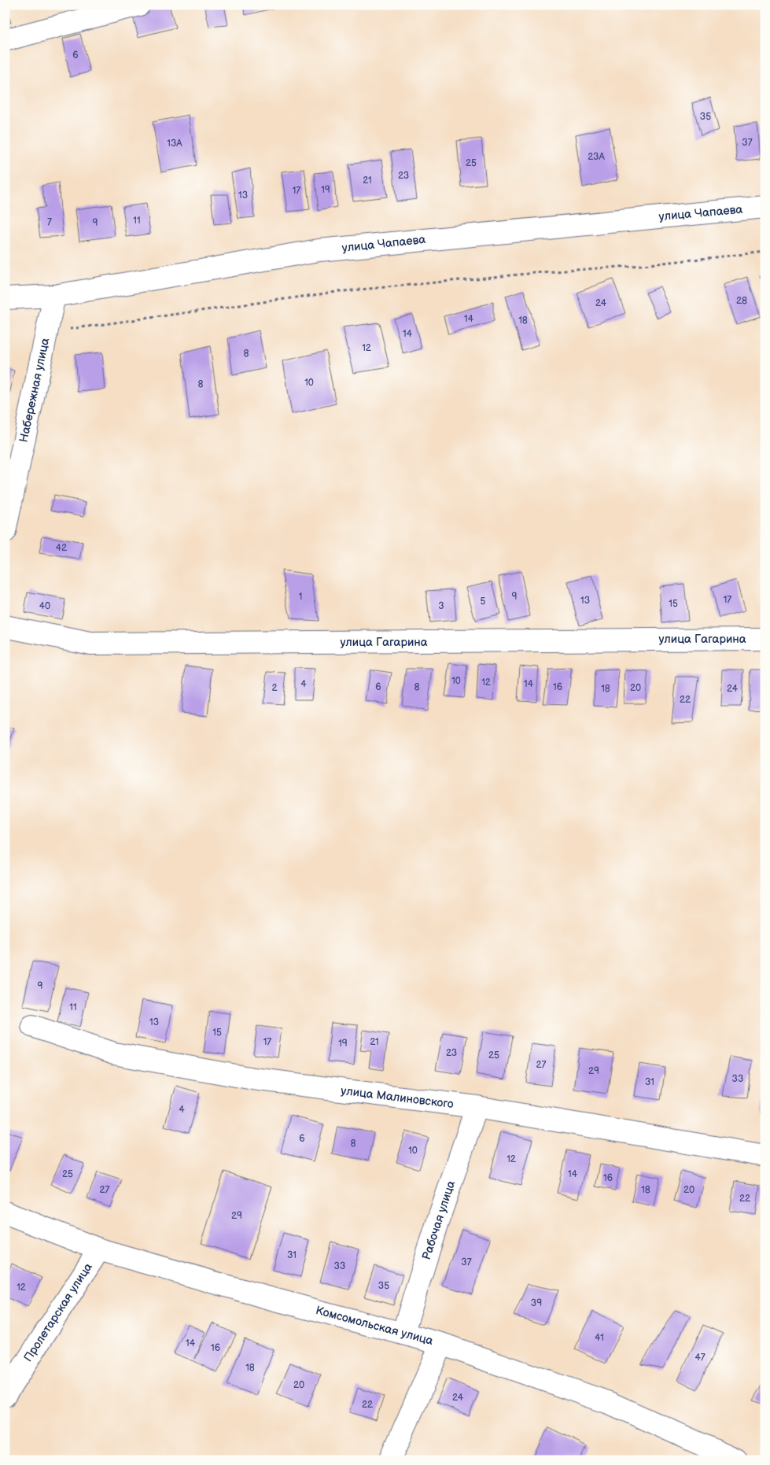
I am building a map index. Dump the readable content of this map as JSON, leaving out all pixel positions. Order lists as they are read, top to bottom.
{
  "streets": {
    "street": [
      "улица Чапаева",
      "Набережная улица",
      "улица Гагарина",
      "улица Малиновского",
      "Рабочая улица",
      "Пролетарская улица",
      "Комсомольская улица"
    ]
  },
  "crossings": [
    ["улица Чапаева", "Набережная улица"],
    ["улица Малиновского", "Рабочая улица"],
    ["Рабочая улица", "Комсомольская улица"],
    ["Пролетарская улица", "Комсомольская улица"]
  ],
  "house_numbers": [
    "6",
    "35",
    "37",
    "13А",
    "23А",
    "25",
    "23",
    "21",
    "19",
    "17",
    "13",
    "11",
    "7",
    "9",
    "28",
    "24",
    "14",
    "18",
    "14",
    "12",
    "8",
    "10",
    "8",
    "42",
    "1",
    "9",
    "17",
    "13",
    "5",
    "15",
    "40",
    "3",
    "10",
    "12",
    "4",
    "14",
    "6",
    "8",
    "16",
    "2",
    "20",
    "18",
    "24",
    "22",
    "9",
    "11",
    "13",
    "15",
    "17",
    "21",
    "19",
    "23",
    "25",
    "27",
    "29",
    "33",
    "31",
    "4",
    "6",
    "8",
    "10",
    "12",
    "25",
    "14",
    "16",
    "27",
    "18",
    "20",
    "22",
    "29",
    "31",
    "37",
    "33",
    "35",
    "12",
    "39",
    "41",
    "14",
    "16",
    "47",
    "18",
    "20",
    "24",
    "22"
  ]
}
